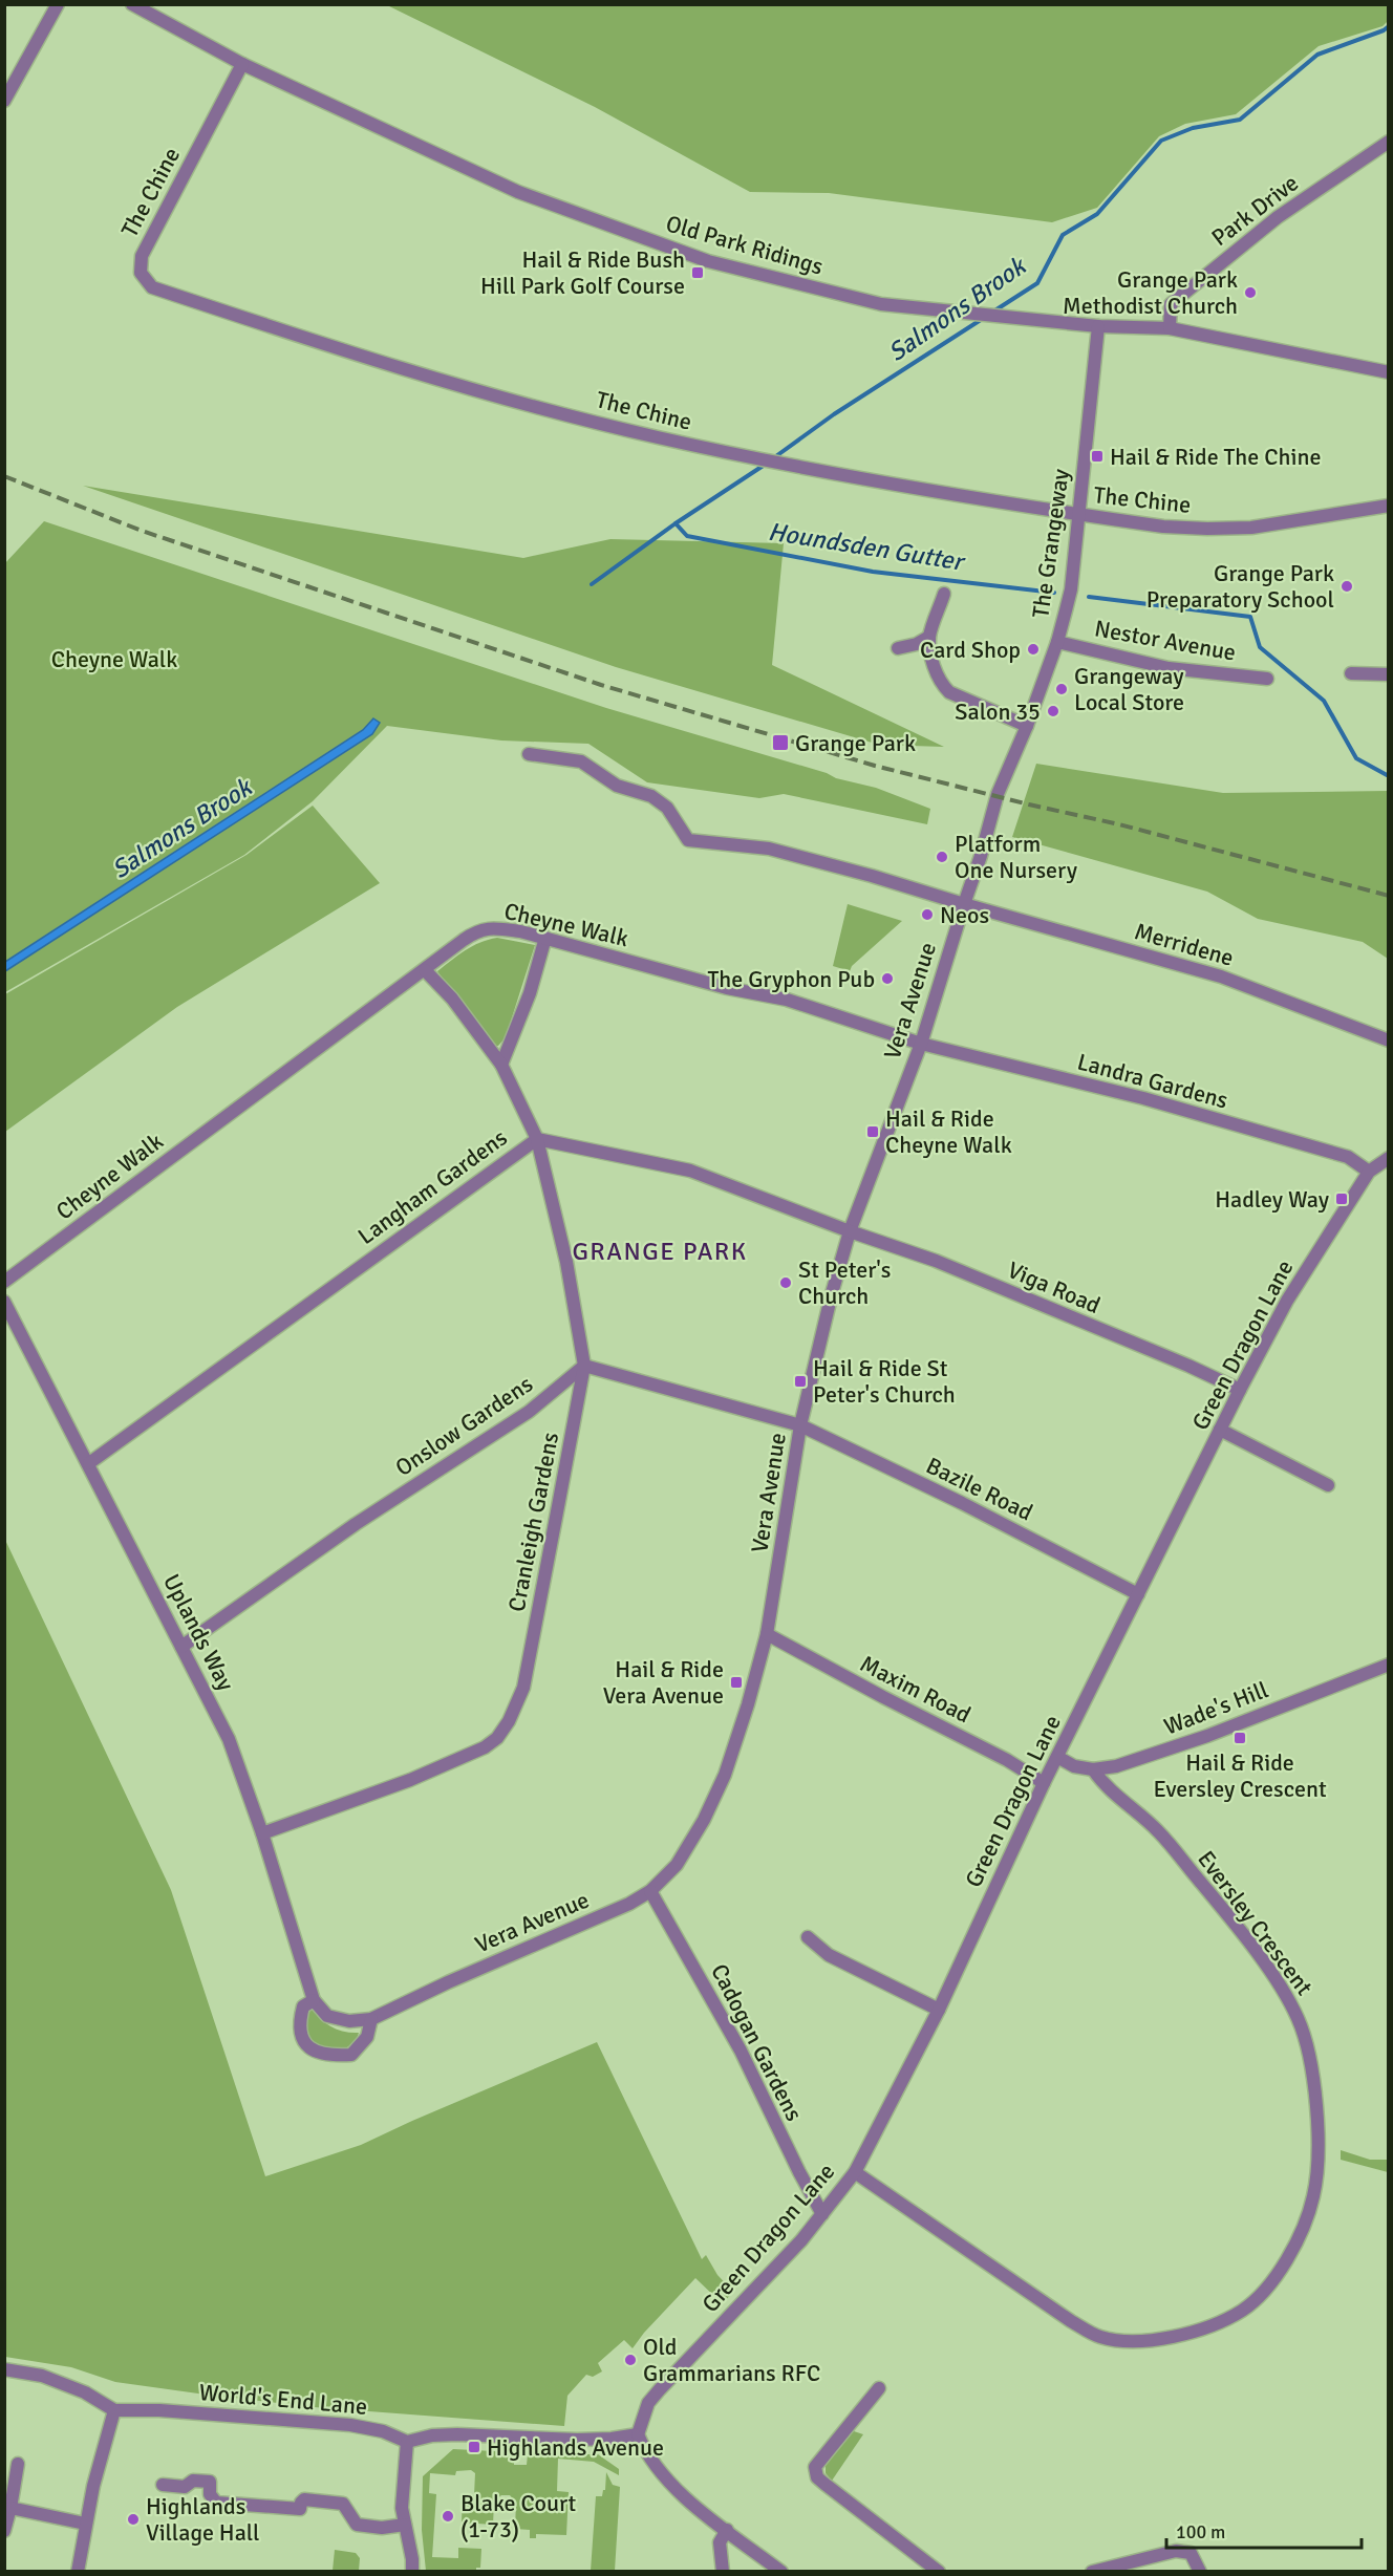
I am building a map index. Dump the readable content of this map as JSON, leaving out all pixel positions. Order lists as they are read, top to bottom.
{
  "streets": {
    "street": [
      "The Chine",
      "Park Drive",
      "Old Park Ridings",
      "The Grangeway",
      "Nestor Avenue",
      "Cheyne Walk",
      "Merridene",
      "Vera Avenue",
      "Landra Gardens",
      "Langham Gardens",
      "Viga Road",
      "Green Dragon Lane",
      "Onslow Gardens",
      "Bazile Road",
      "Cranleigh Gardens",
      "Uplands Way",
      "Maxim Road",
      "Wade's Hill",
      "Eversley Crescent",
      "Cadogan Gardens",
      "World's End Lane"
    ]
  },
  "crossings": [
    ["The Chine", "Old Park Ridings"],
    ["The Chine", "The Grangeway"],
    ["Park Drive", "Old Park Ridings"],
    ["Old Park Ridings", "The Grangeway"],
    ["The Grangeway", "Nestor Avenue"],
    ["The Grangeway", "Vera Avenue"],
    ["Cheyne Walk", "Vera Avenue"],
    ["Cheyne Walk", "Landra Gardens"],
    ["Cheyne Walk", "Cranleigh Gardens"],
    ["Merridene", "Vera Avenue"],
    ["Vera Avenue", "Landra Gardens"],
    ["Vera Avenue", "Langham Gardens"],
    ["Vera Avenue", "Viga Road"],
    ["Vera Avenue", "Bazile Road"],
    ["Vera Avenue", "Maxim Road"],
    ["Vera Avenue", "Cadogan Gardens"],
    ["Landra Gardens", "Green Dragon Lane"],
    ["Langham Gardens", "Viga Road"],
    ["Langham Gardens", "Cranleigh Gardens"],
    ["Langham Gardens", "Uplands Way"],
    ["Viga Road", "Green Dragon Lane"],
    ["Green Dragon Lane", "Bazile Road"],
    ["Green Dragon Lane", "Maxim Road"],
    ["Green Dragon Lane", "Wade's Hill"],
    ["Green Dragon Lane", "Eversley Crescent"],
    ["Green Dragon Lane", "Cadogan Gardens"],
    ["Onslow Gardens", "Cranleigh Gardens"],
    ["Onslow Gardens", "Uplands Way"],
    ["Cranleigh Gardens", "Uplands Way"],
    ["Wade's Hill", "Eversley Crescent"]
  ],
  "districts": ["GRANGE PARK"],
  "water": ["Salmons Brook", "Houndsden Gutter"],
  "parks": ["Cheyne Walk"],
  "places": {
    "transit": [
      "Hail & Ride Bush Hill Park Golf Course",
      "Hail & Ride The Chine",
      "Grange Park",
      "Hail & Ride Cheyne Walk",
      "Hadley Way",
      "Hail & Ride St Peter's Church",
      "Hail & Ride Vera Avenue",
      "Hail & Ride Eversley Crescent",
      "Highlands Avenue"
    ],
    "other": [
      "Grange Park Methodist Church",
      "Grange Park Preparatory School",
      "Card Shop",
      "Grangeway Local Store",
      "Salon 35",
      "Platform One Nursery",
      "Neos",
      "The Gryphon Pub",
      "St Peter's Church",
      "Old Grammarians RFC",
      "Blake Court (1-73)",
      "Highlands Village Hall"
    ]
  },
  "scale_bar": "100 m"
}
